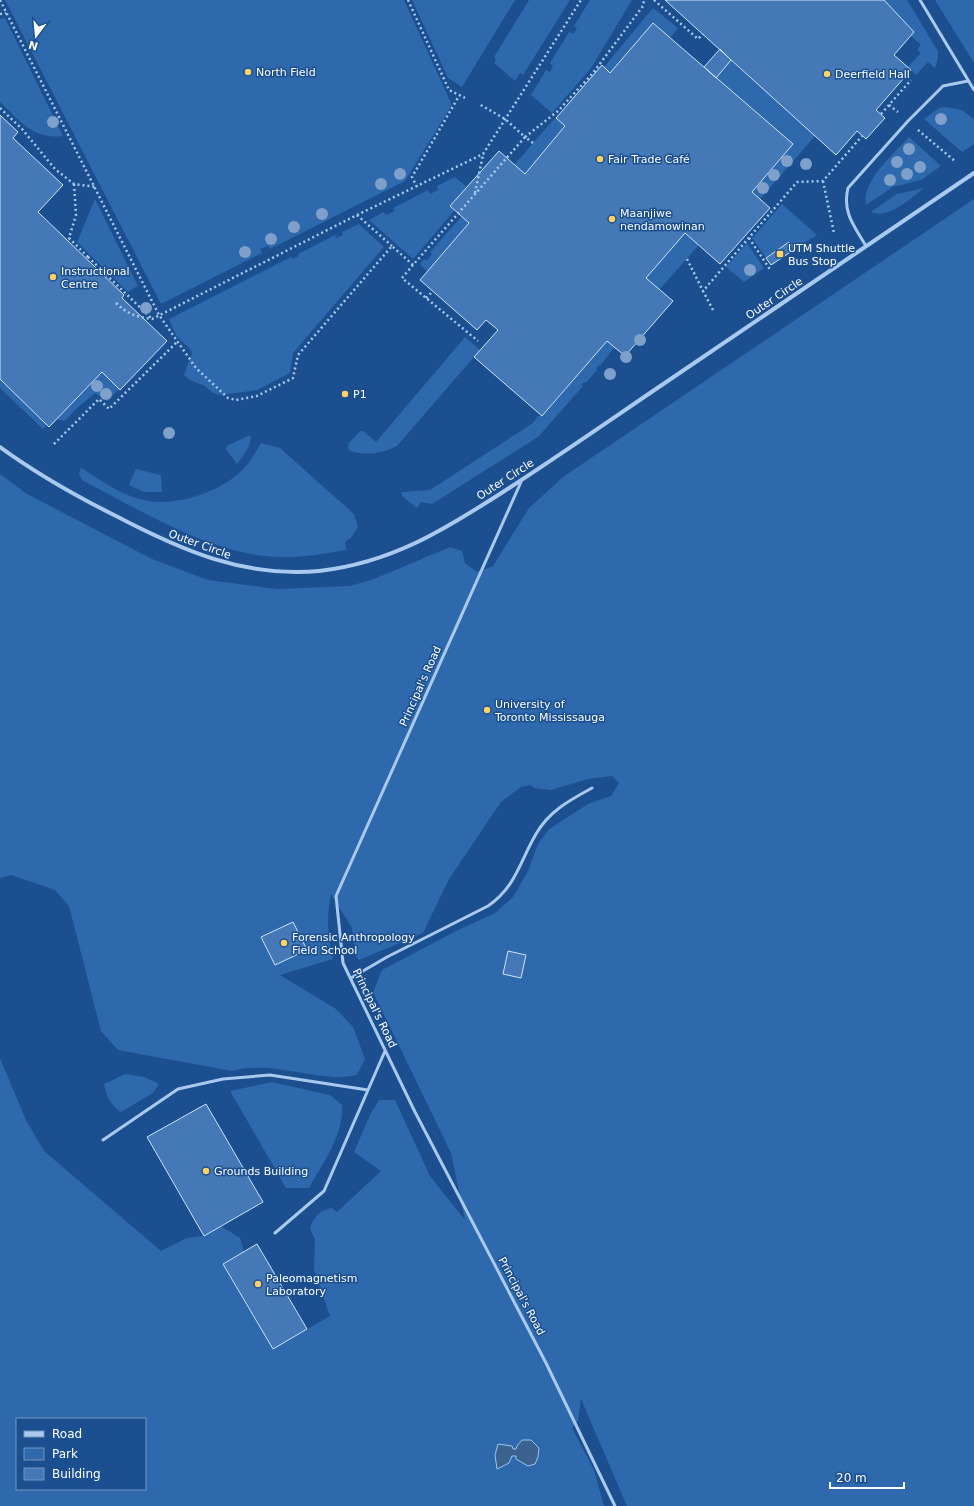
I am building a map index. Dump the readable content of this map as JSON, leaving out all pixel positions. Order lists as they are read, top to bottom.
{
  "streets": {
    "street": ["Outer Circle"],
    "lane": ["Principal's Road"]
  },
  "crossings": [
    ["Outer Circle", "Principal's Road"]
  ],
  "places": {
    "other": [
      "North Field",
      "Deerfield Hall",
      "Fair Trade Café",
      "Maanjiwe nendamowinan",
      "Instructional Centre",
      "P1",
      "University of Toronto Mississauga",
      "Forensic Anthropology Field School",
      "Grounds Building",
      "Paleomagnetism Laboratory"
    ],
    "transit": ["UTM Shuttle Bus Stop"]
  },
  "legend": ["Road", "Park", "Building"],
  "scale_bar": "20 m",
  "north": "bottom"
}
